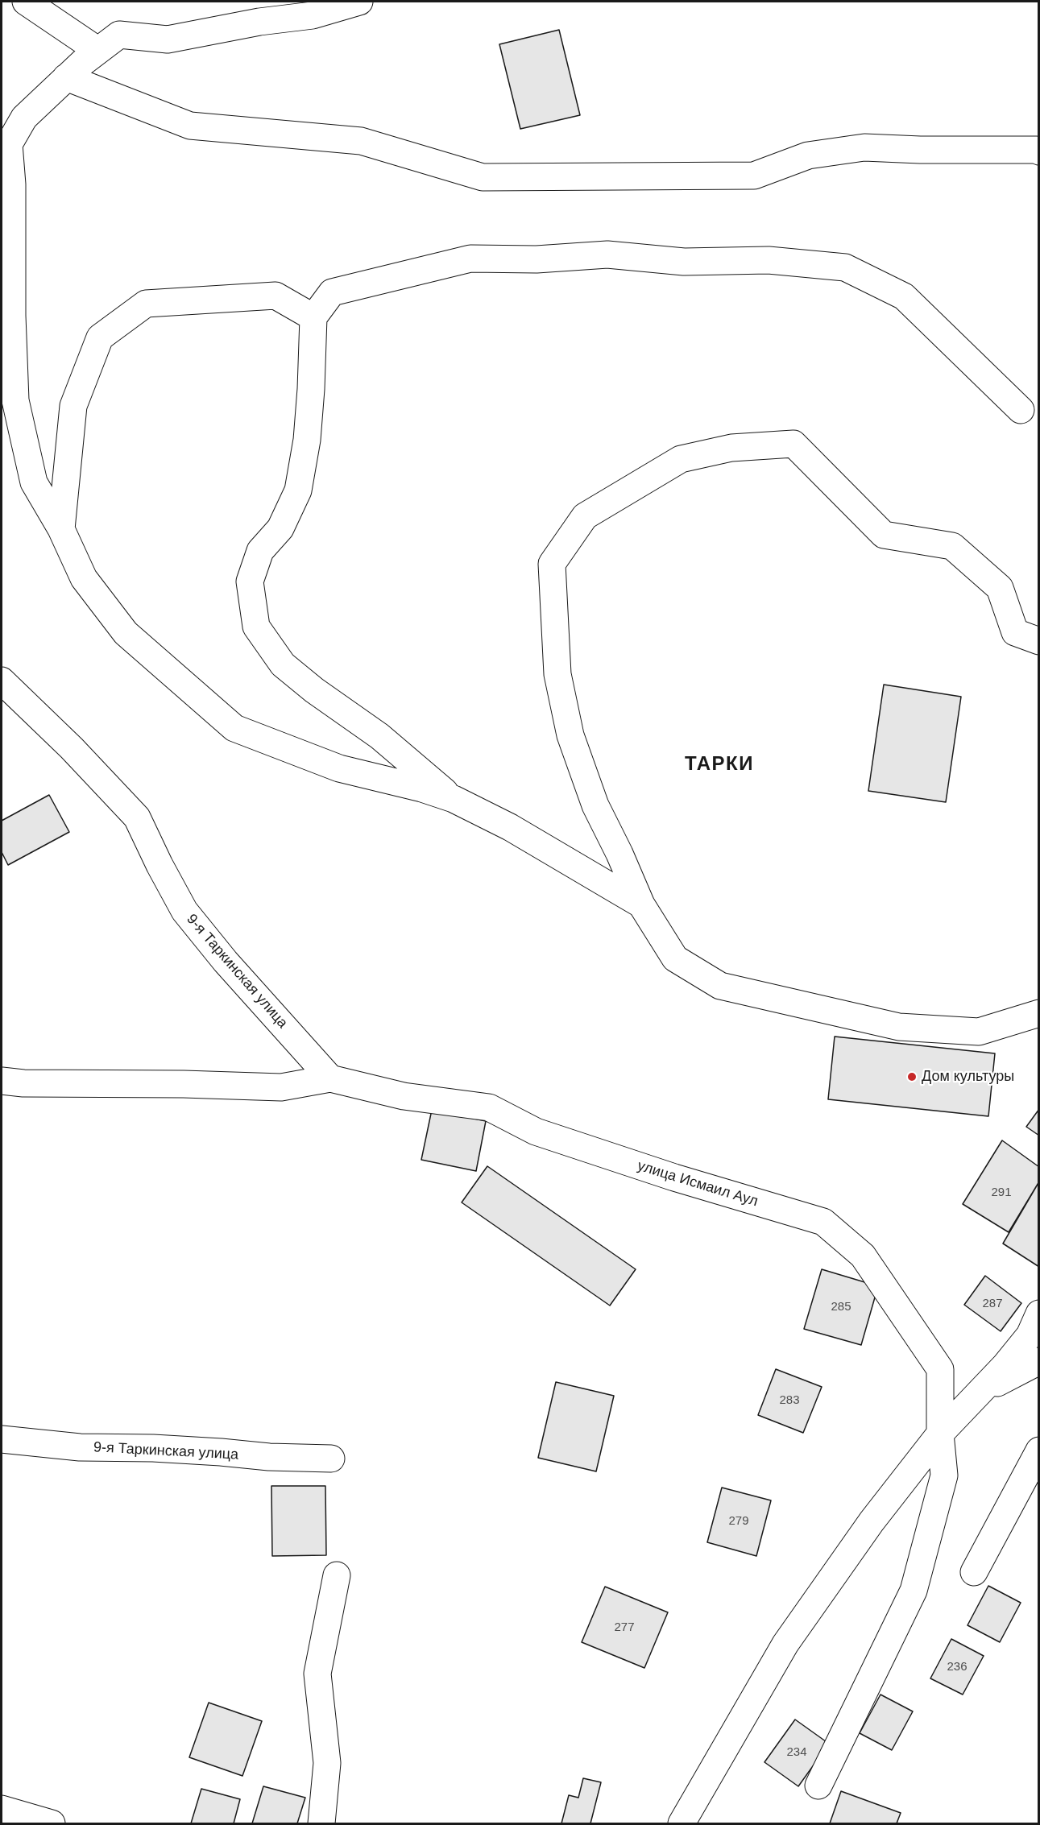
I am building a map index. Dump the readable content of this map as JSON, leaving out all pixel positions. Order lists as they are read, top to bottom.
{
  "streets": {
    "street": ["9-я Таркинская улица", "улица Исмаил Аул"]
  },
  "crossings": [
    ["9-я Таркинская улица", "улица Исмаил Аул"]
  ],
  "districts": ["ТАРКИ"],
  "places": ["Дом культуры"],
  "house_numbers": [
    "291",
    "287",
    "285",
    "283",
    "279",
    "277",
    "236",
    "234"
  ]
}
